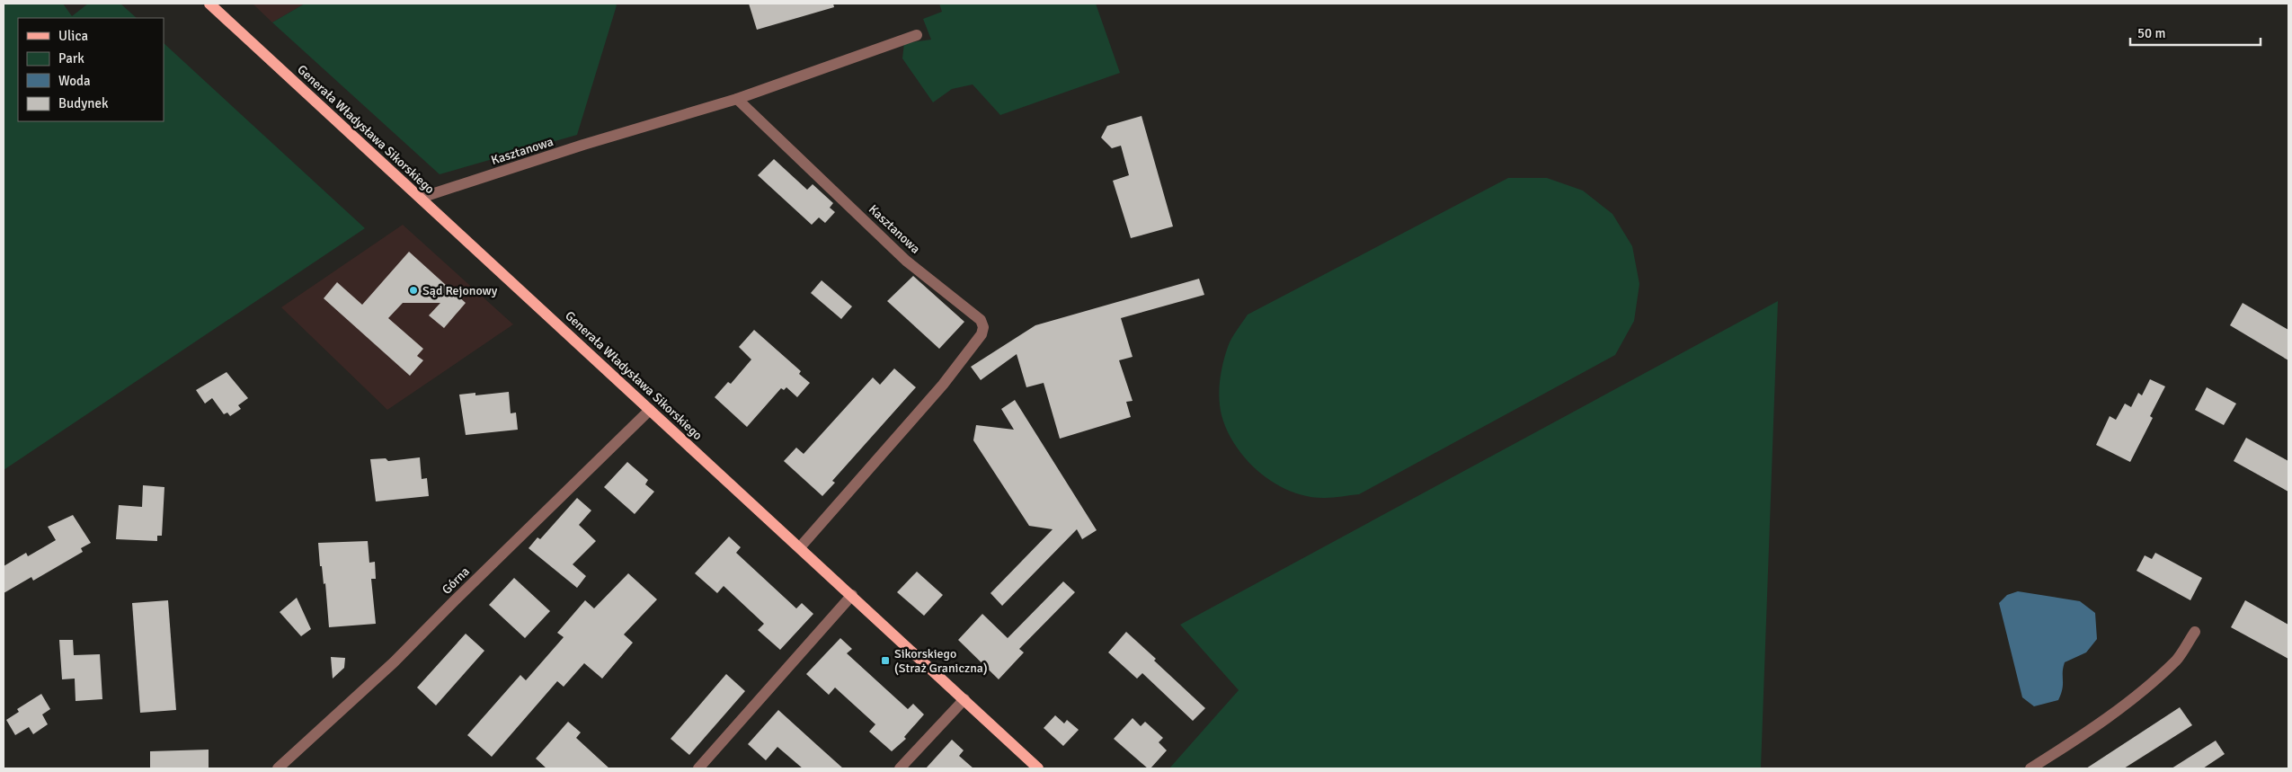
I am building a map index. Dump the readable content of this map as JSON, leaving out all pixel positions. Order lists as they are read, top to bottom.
{
  "streets": {
    "main road": ["Generała Władysława Sikorskiego"],
    "street": ["Kasztanowa", "Górna"]
  },
  "crossings": [
    ["Generała Władysława Sikorskiego", "Kasztanowa"],
    ["Generała Władysława Sikorskiego", "Górna"]
  ],
  "places": {
    "other": ["Sąd Rejonowy"],
    "transit": ["Sikorskiego (Straż Graniczna)"]
  },
  "legend": [
    "Ulica",
    "Park",
    "Woda",
    "Budynek"
  ],
  "scale_bar": "50 m"
}
